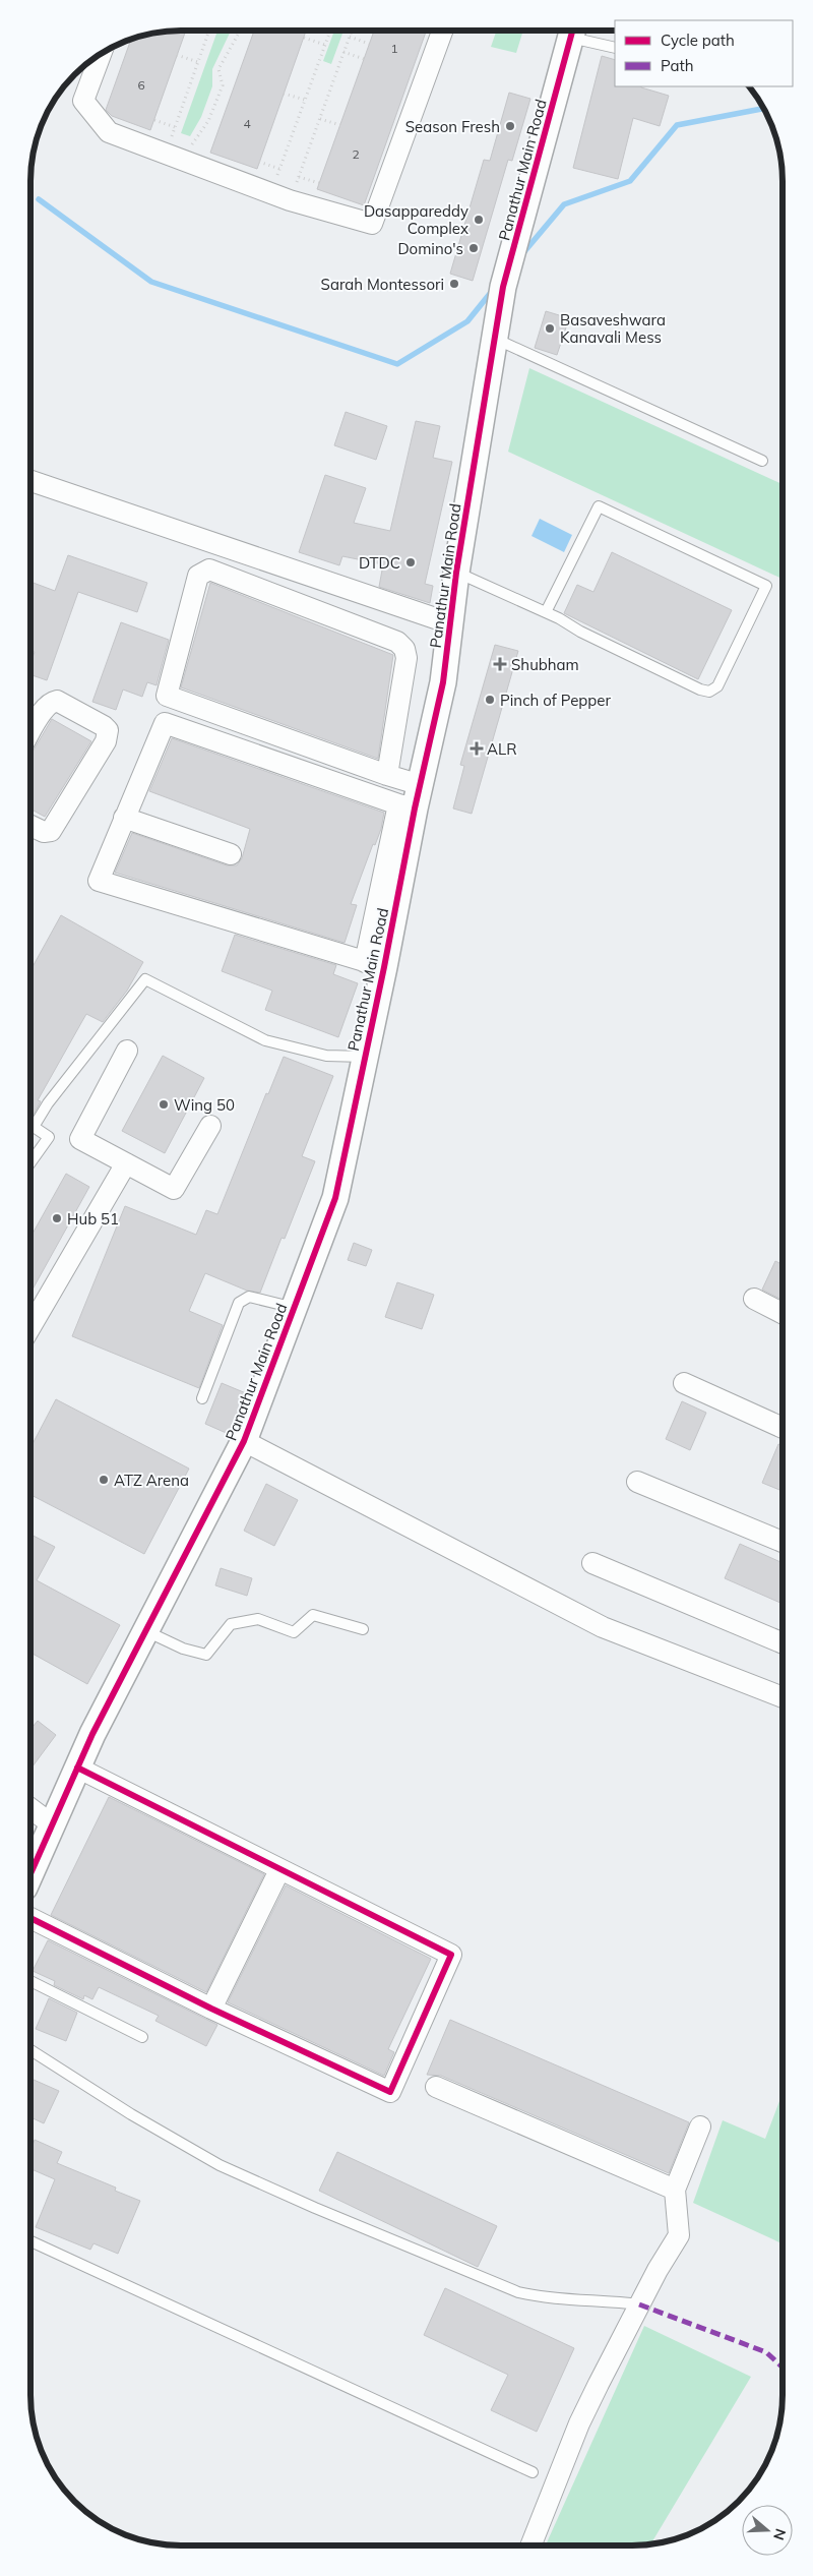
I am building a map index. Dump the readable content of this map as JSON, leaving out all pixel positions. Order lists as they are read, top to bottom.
{
  "streets": {
    "street": ["Panathur Main Road"]
  },
  "places": {
    "other": [
      "Season Fresh",
      "Dasappareddy Complex",
      "Domino's",
      "Sarah Montessori",
      "Basaveshwara Kanavali Mess",
      "DTDC",
      "Pinch of Pepper",
      "Wing 50",
      "Hub 51",
      "ATZ Arena"
    ],
    "health": ["Shubham", "ALR"]
  },
  "house_numbers": [
    "1",
    "6",
    "4",
    "2"
  ],
  "legend": ["Cycle path", "Path"],
  "north": "right"
}
